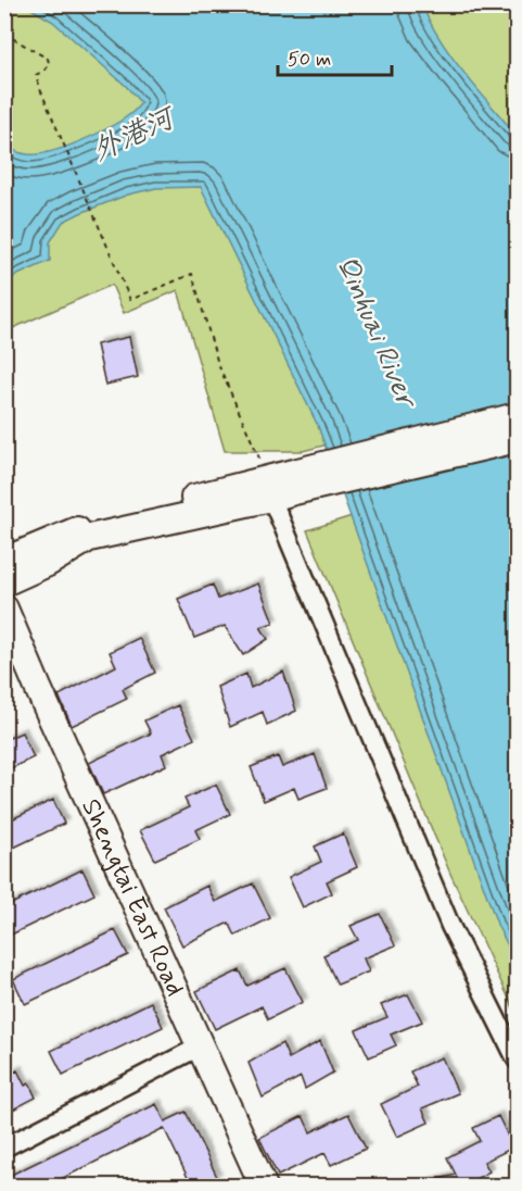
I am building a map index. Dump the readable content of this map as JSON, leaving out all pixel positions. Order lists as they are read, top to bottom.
{
  "streets": {
    "main road": ["Shengtai East Road"]
  },
  "water": ["外港河", "Qinhuai River"],
  "scale_bar": "50 m"
}
